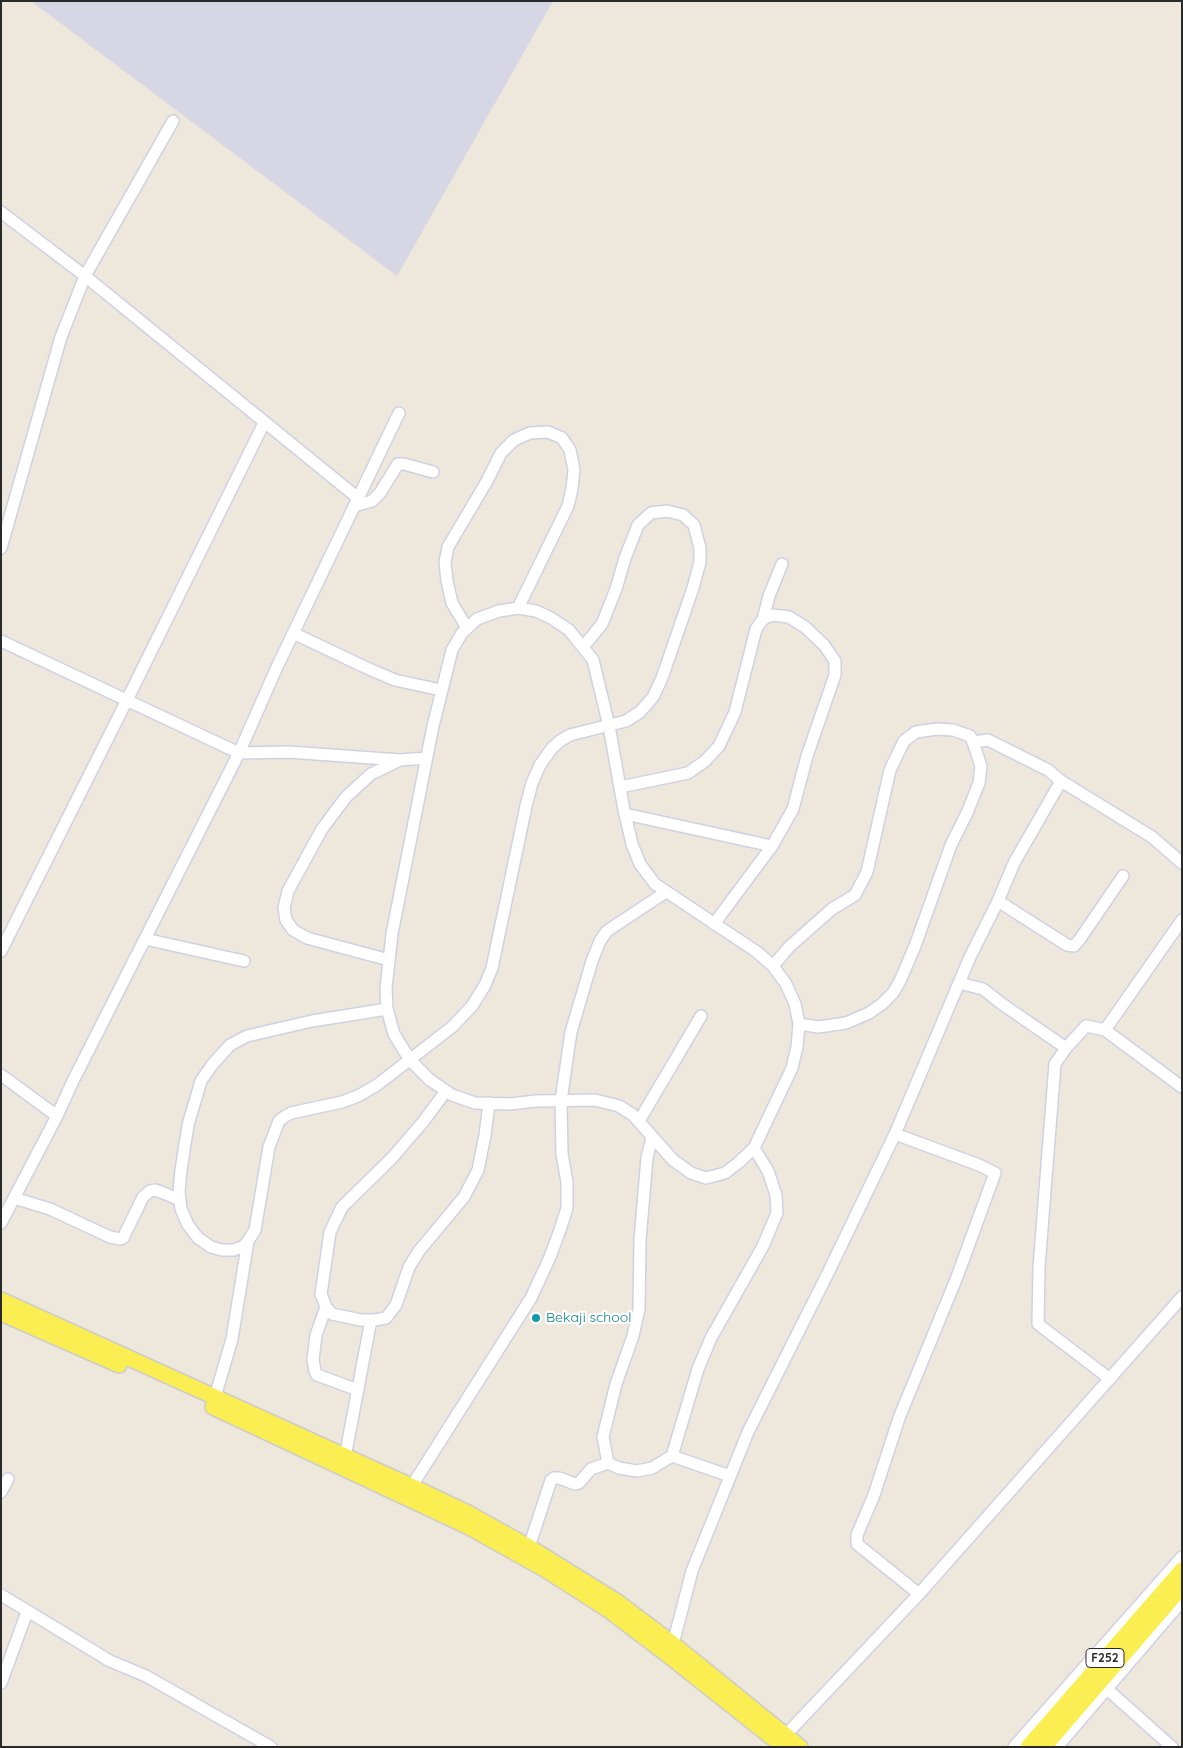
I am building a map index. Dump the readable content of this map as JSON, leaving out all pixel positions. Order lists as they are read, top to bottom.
{
  "streets": {
    "main road": ["F252"]
  },
  "places": ["Bekaji school"]
}
